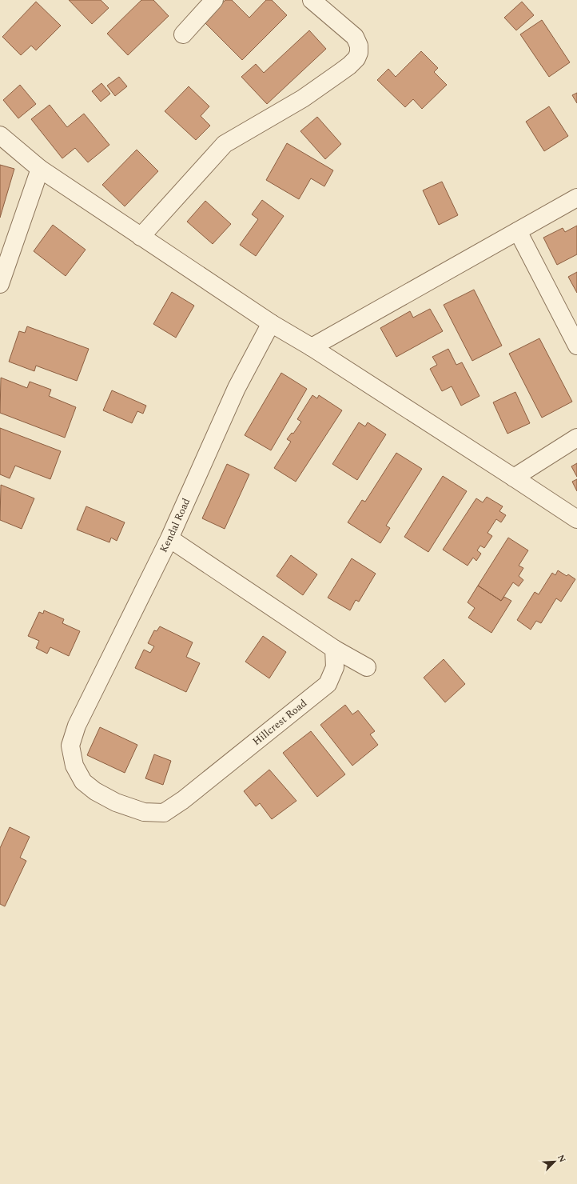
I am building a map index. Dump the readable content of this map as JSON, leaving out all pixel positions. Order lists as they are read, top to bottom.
{
  "streets": {
    "street": ["Kendal Road", "Hillcrest Road"]
  },
  "crossings": [
    ["Kendal Road", "Hillcrest Road"]
  ],
  "north": "top right"
}
